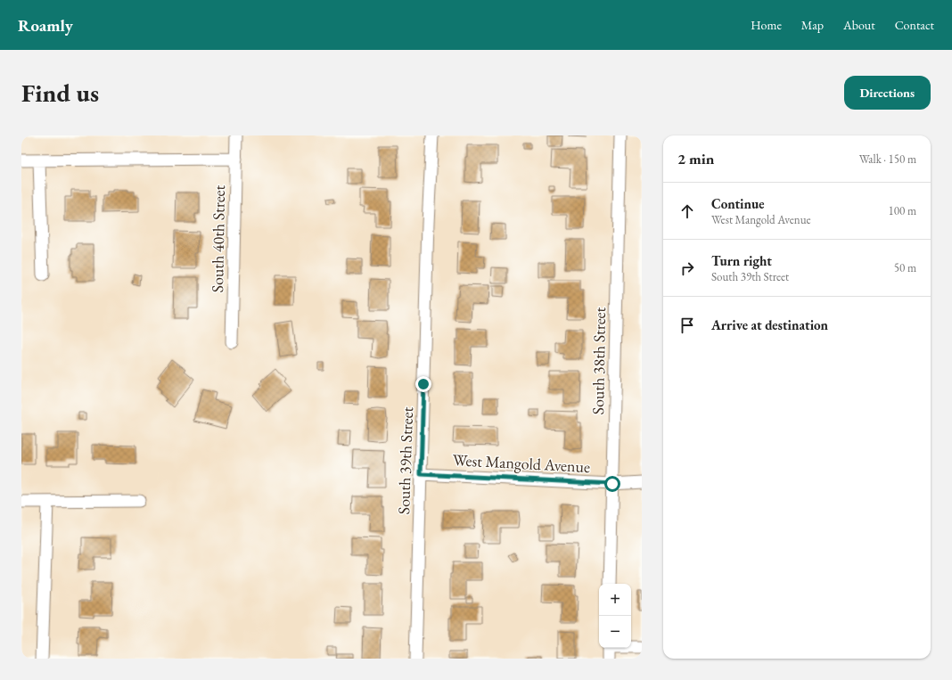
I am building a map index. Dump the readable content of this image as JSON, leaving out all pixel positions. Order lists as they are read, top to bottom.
{
  "streets": {
    "street": [
      "South 40th Street",
      "South 38th Street",
      "South 39th Street",
      "West Mangold Avenue"
    ]
  },
  "crossings": [
    ["South 38th Street", "West Mangold Avenue"],
    ["South 39th Street", "West Mangold Avenue"]
  ],
  "page": {
    "header": "Roamly",
    "nav": [
      "Home",
      "Map",
      "About",
      "Contact"
    ],
    "buttons": "Directions",
    "title": "Find us",
    "heading": ["2 min", "Walk · 150 m"],
    "list": [
      ["Continue", "West Mangold Avenue", "100 m"],
      ["Turn right", "South 39th Street", "50 m"],
      "Arrive at destination"
    ],
    "map_buttons": ["+", "−"]
  }
}
